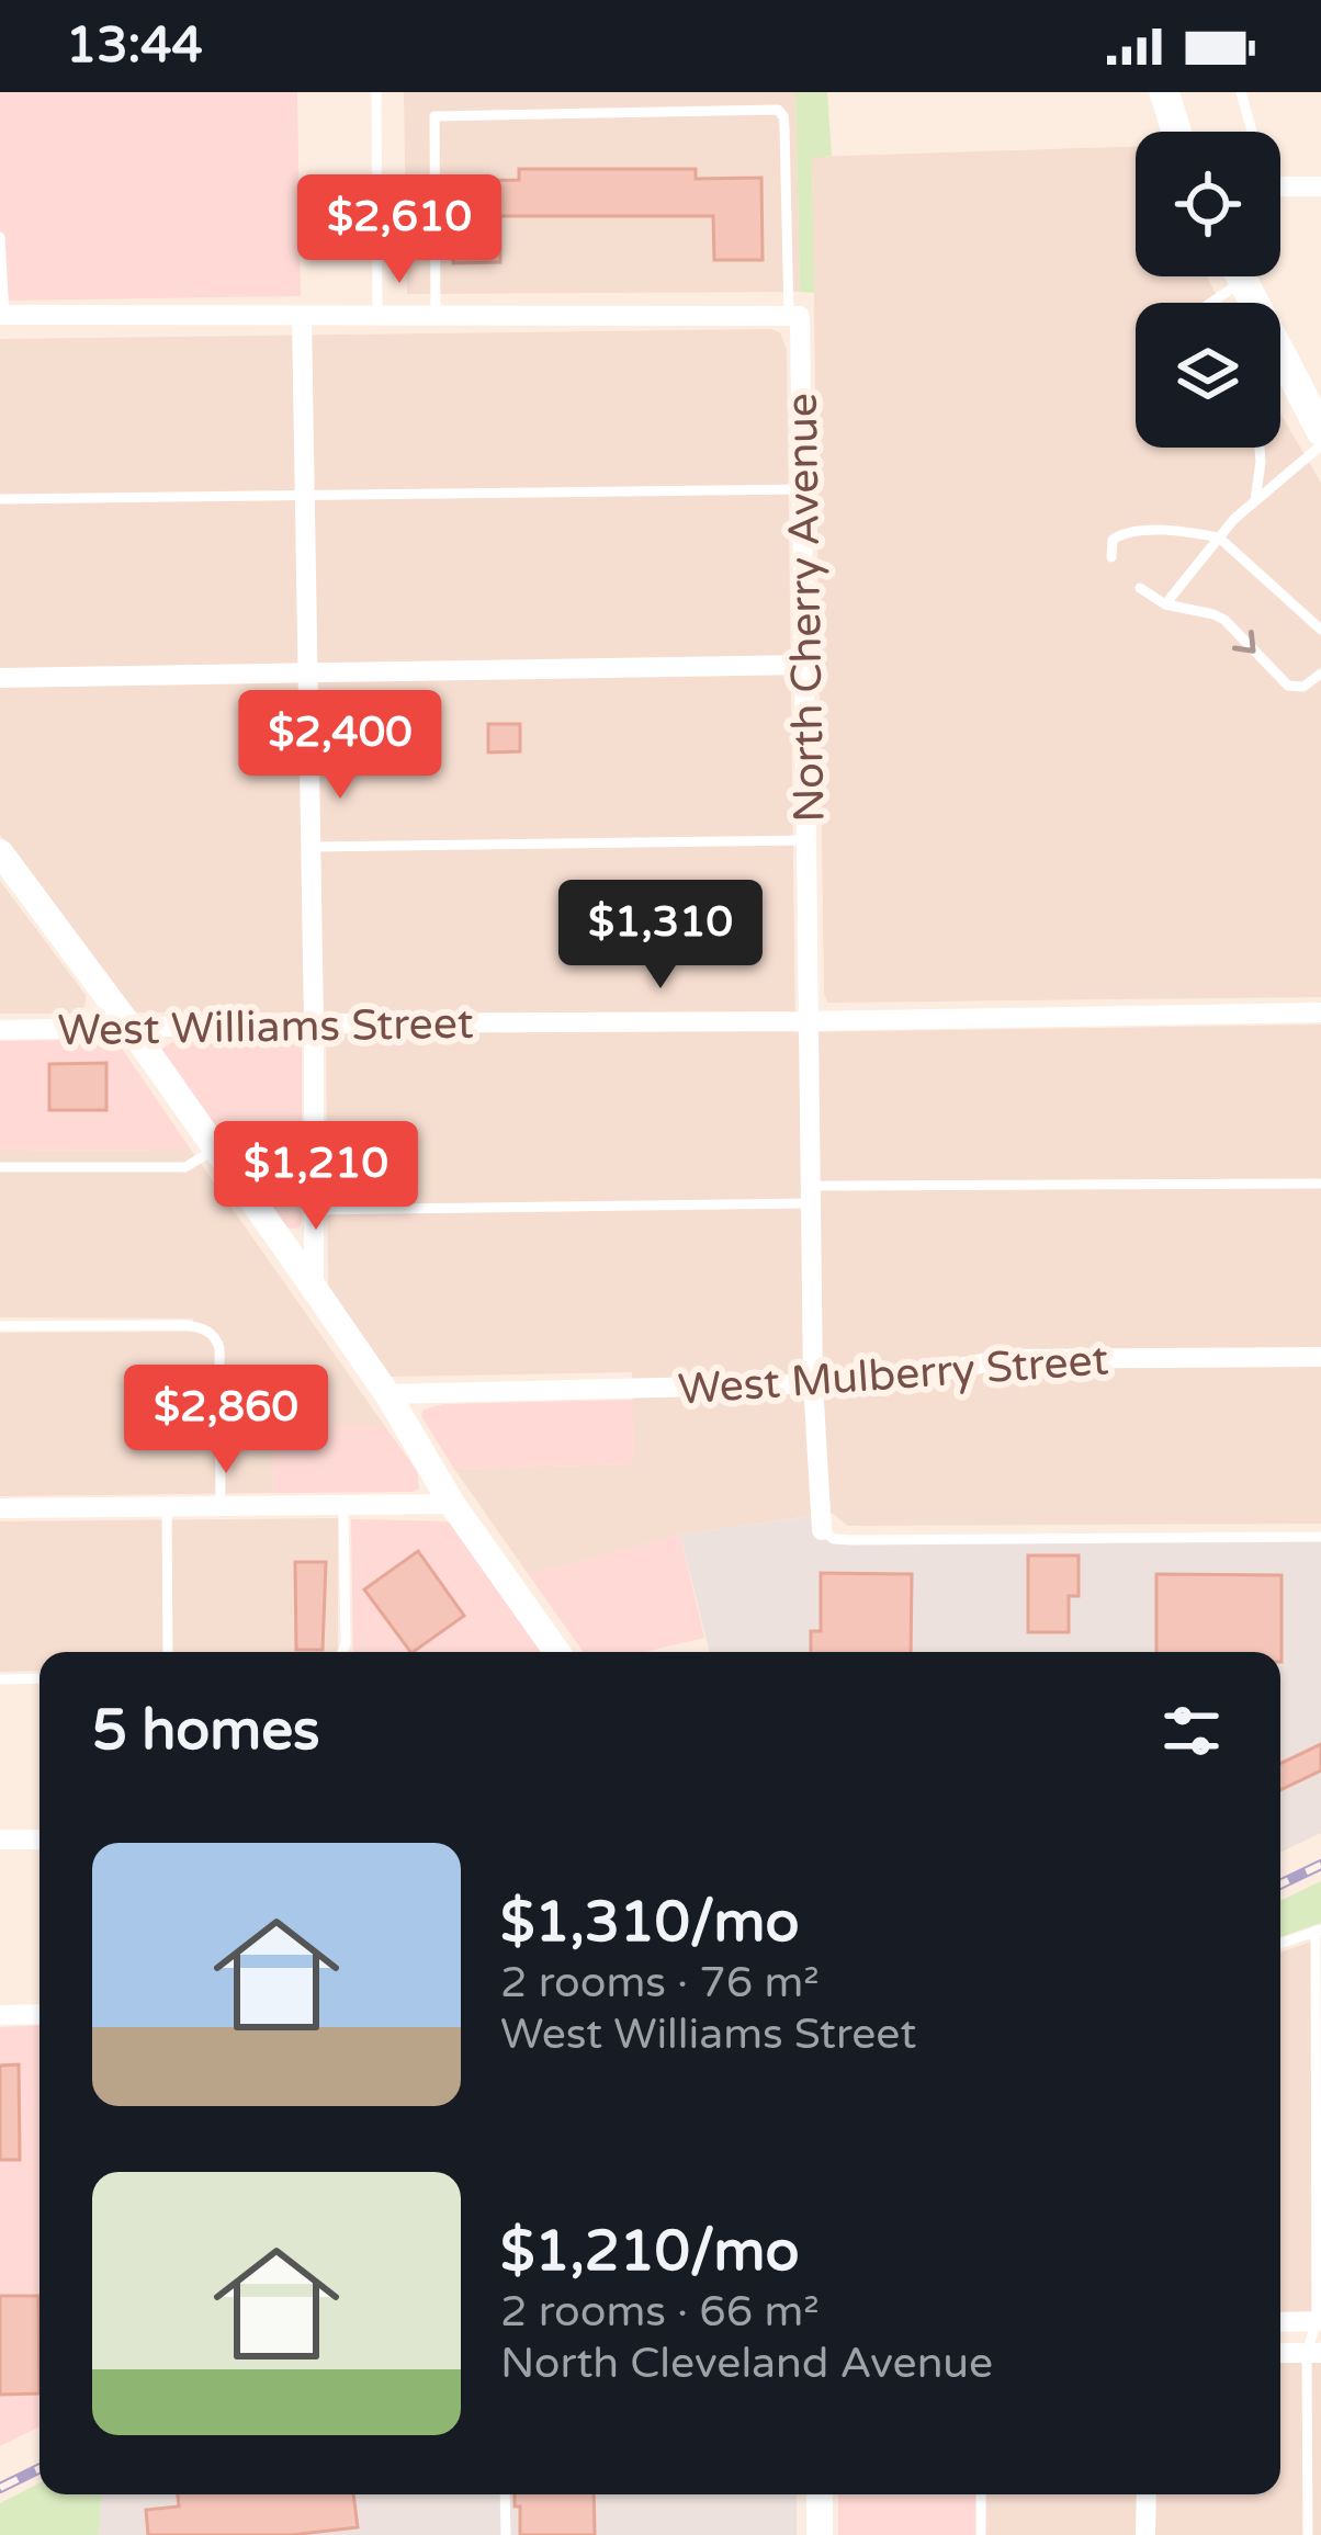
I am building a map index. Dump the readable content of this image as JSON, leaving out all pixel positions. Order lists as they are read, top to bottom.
{
  "streets": {
    "street": ["North Cherry Avenue", "West Williams Street", "West Mulberry Street"]
  },
  "crossings": [
    ["North Cherry Avenue", "West Williams Street"],
    ["North Cherry Avenue", "West Mulberry Street"]
  ],
  "page": {
    "status": "13:44",
    "price": [
      "$2,610",
      "$2,400",
      "$1,310",
      "$1,210",
      "$2,860"
    ],
    "heading": "5 homes",
    "list": [
      {
        "name": "$1,310/mo",
        "note": "2 rooms · 76 m² · West Williams Street"
      },
      {
        "name": "$1,210/mo",
        "note": "2 rooms · 66 m² · North Cleveland Avenue"
      }
    ]
  }
}
